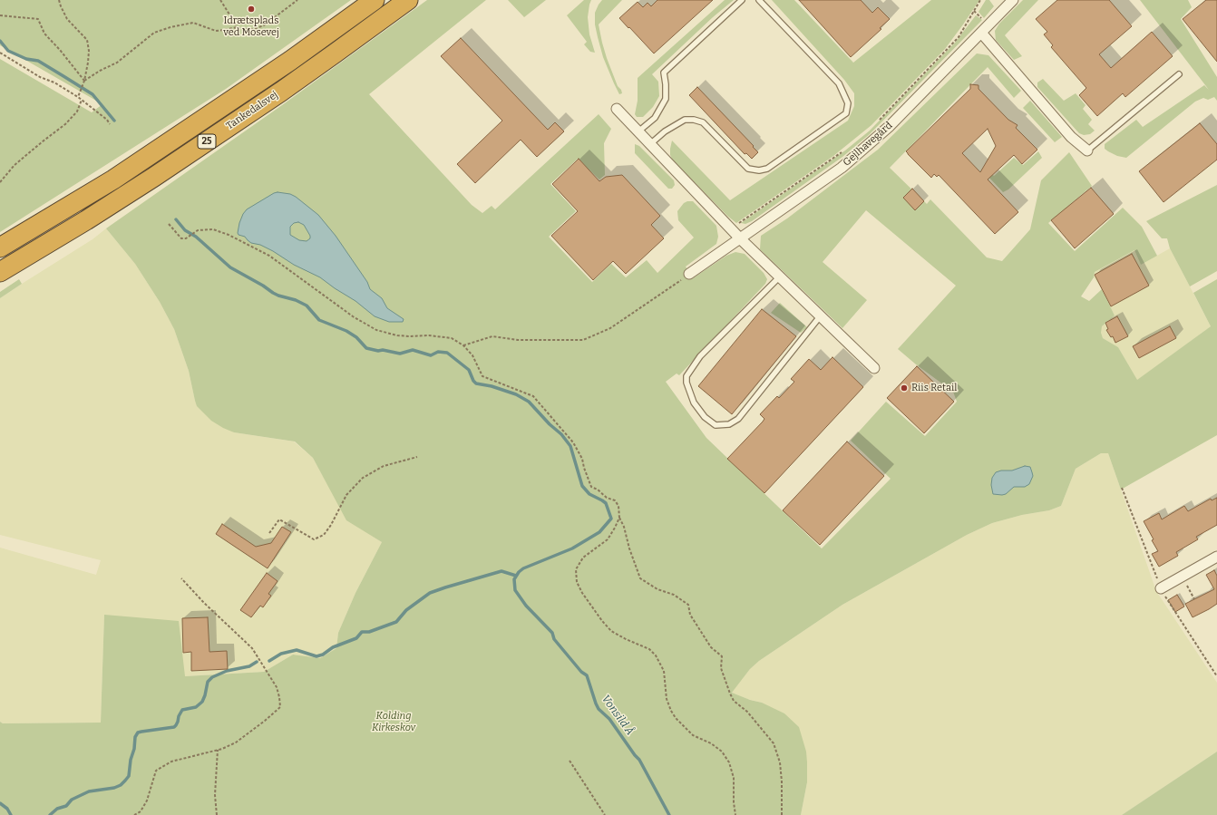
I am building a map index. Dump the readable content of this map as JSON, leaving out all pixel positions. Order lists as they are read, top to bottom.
{
  "streets": {
    "highway": ["Tankedalsvej", "25"],
    "street": ["Gejlhavegård"]
  },
  "water": ["Vonsild Å"],
  "parks": ["Kolding Kirkeskov"],
  "places": ["Idrætsplads ved Mosevej", "Riis Retail"]
}
